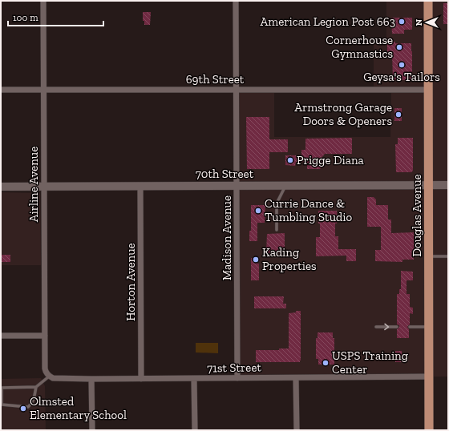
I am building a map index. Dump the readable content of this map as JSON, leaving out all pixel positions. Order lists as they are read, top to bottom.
{
  "streets": {
    "main road": ["70th Street", "Douglas Avenue"],
    "street": [
      "69th Street",
      "Airline Avenue",
      "Madison Avenue",
      "Horton Avenue",
      "71st Street"
    ]
  },
  "crossings": [
    ["69th Street", "Airline Avenue"],
    ["69th Street", "Douglas Avenue"],
    ["69th Street", "Madison Avenue"],
    ["70th Street", "Airline Avenue"],
    ["70th Street", "Douglas Avenue"],
    ["70th Street", "Madison Avenue"],
    ["70th Street", "Horton Avenue"],
    ["Airline Avenue", "71st Street"],
    ["Douglas Avenue", "71st Street"],
    ["Madison Avenue", "71st Street"],
    ["Horton Avenue", "71st Street"]
  ],
  "places": [
    "American Legion Post 663",
    "Cornerhouse Gymnastics",
    "Geysa's Tailors",
    "Armstrong Garage Doors & Openers",
    "Prigge Diana",
    "Currie Dance & Tumbling Studio",
    "Kading Properties",
    "USPS Training Center",
    "Olmsted Elementary School"
  ],
  "scale_bar": "100 m",
  "north": "left"
}
